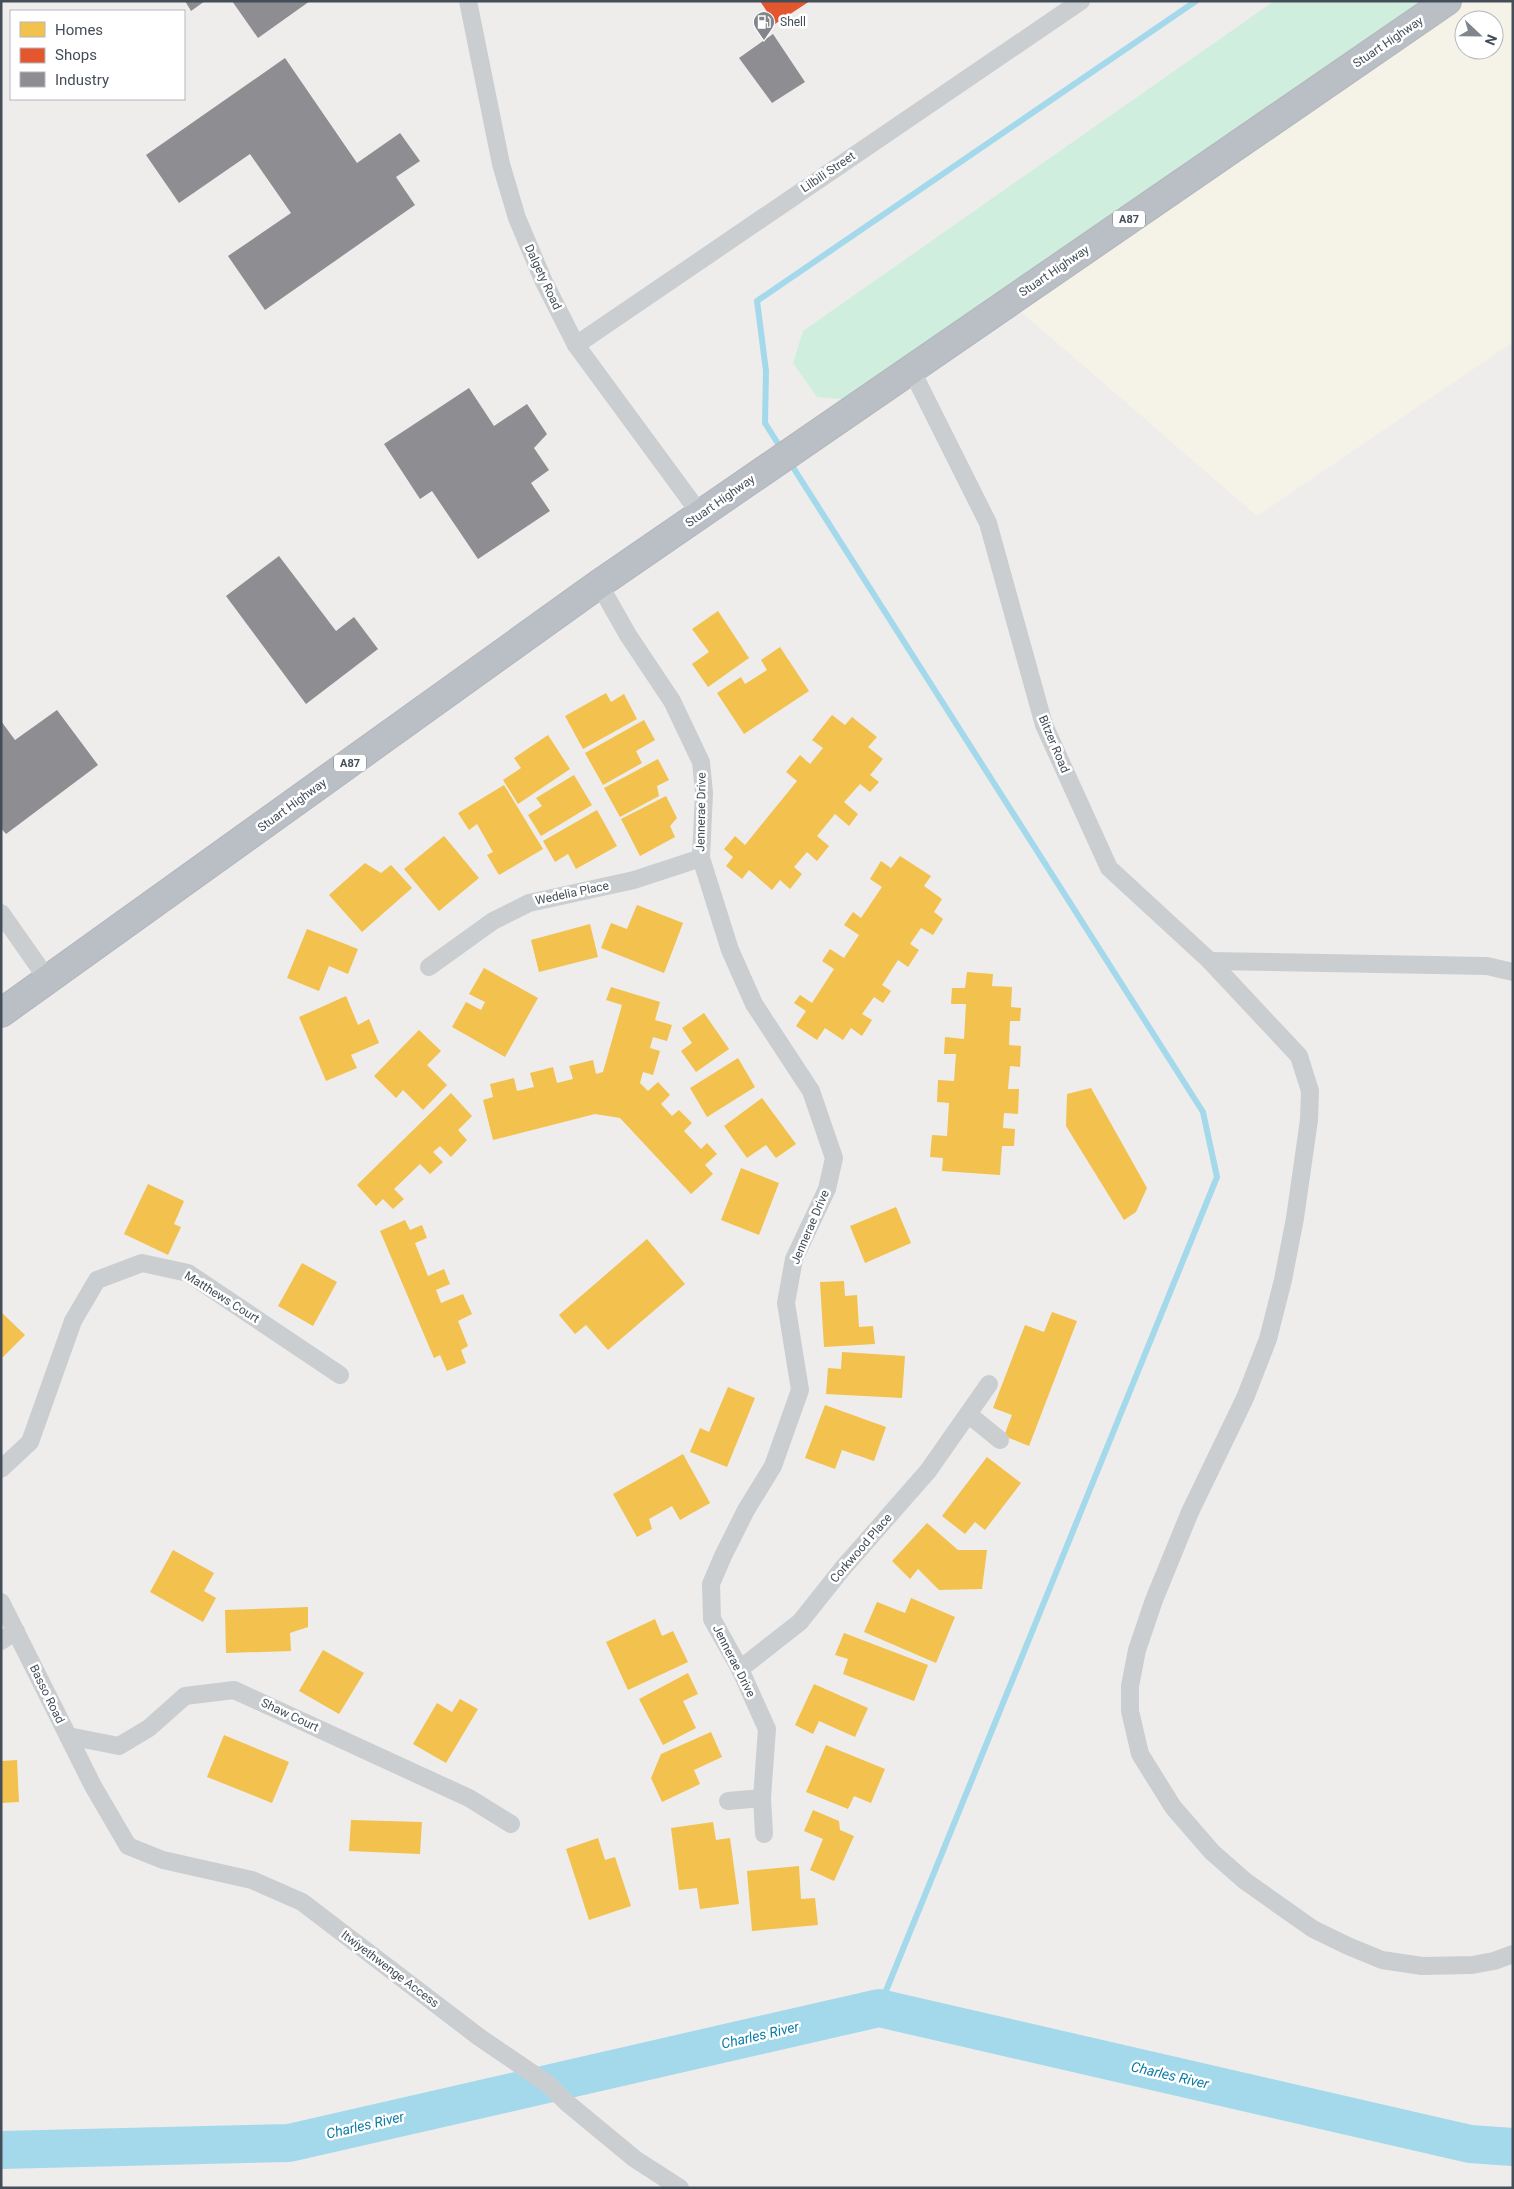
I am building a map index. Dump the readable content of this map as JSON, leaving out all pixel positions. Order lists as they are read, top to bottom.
{
  "streets": {
    "highway": ["Stuart Highway", "A87"],
    "street": [
      "Lilbili Street",
      "Dalgety Road",
      "Bitzer Road",
      "Jennerae Drive",
      "Wedelia Place",
      "Matthews Court",
      "Corkwood Place",
      "Basso Road",
      "Shaw Court",
      "Itwiyethwenge Access"
    ]
  },
  "crossings": [
    ["Stuart Highway", "Dalgety Road"],
    ["Stuart Highway", "Bitzer Road"],
    ["Stuart Highway", "Jennerae Drive"],
    ["Lilbili Street", "Dalgety Road"],
    ["Jennerae Drive", "Wedelia Place"],
    ["Jennerae Drive", "Corkwood Place"],
    ["Basso Road", "Shaw Court"],
    ["Basso Road", "Itwiyethwenge Access"]
  ],
  "water": ["Charles River"],
  "places": {
    "fuel station": ["Shell"]
  },
  "legend": ["Homes", "Shops", "Industry"],
  "north": "right"
}
